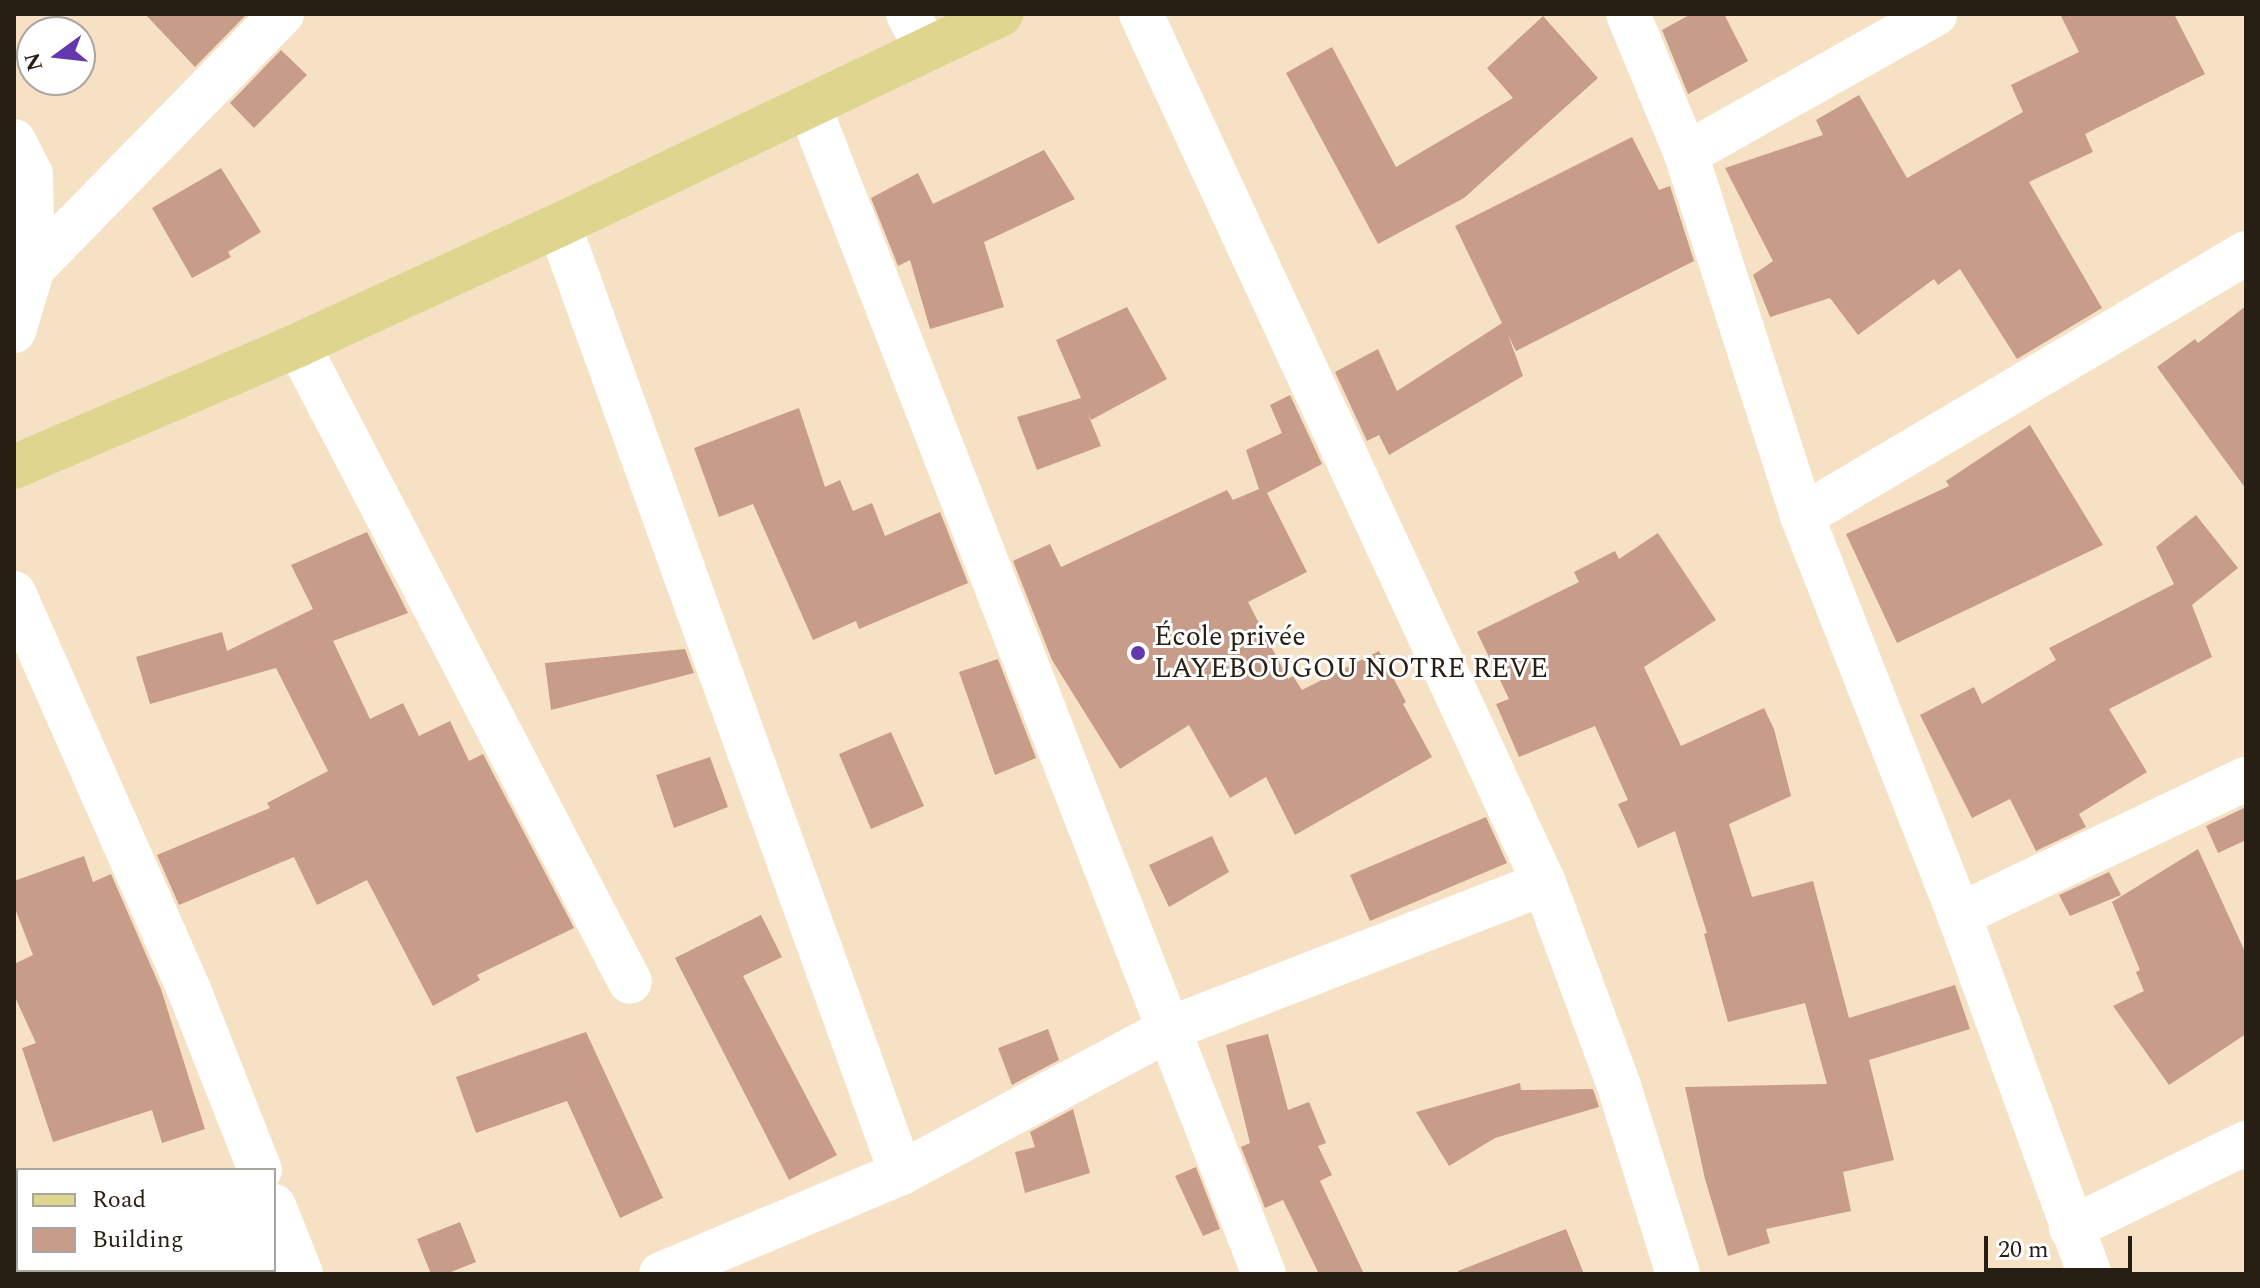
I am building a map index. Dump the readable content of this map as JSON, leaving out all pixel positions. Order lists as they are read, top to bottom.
{
  "places": ["École privée LAYEBOUGOU NOTRE REVE"],
  "legend": ["Road", "Building"],
  "scale_bar": "20 m",
  "north": "left"
}
